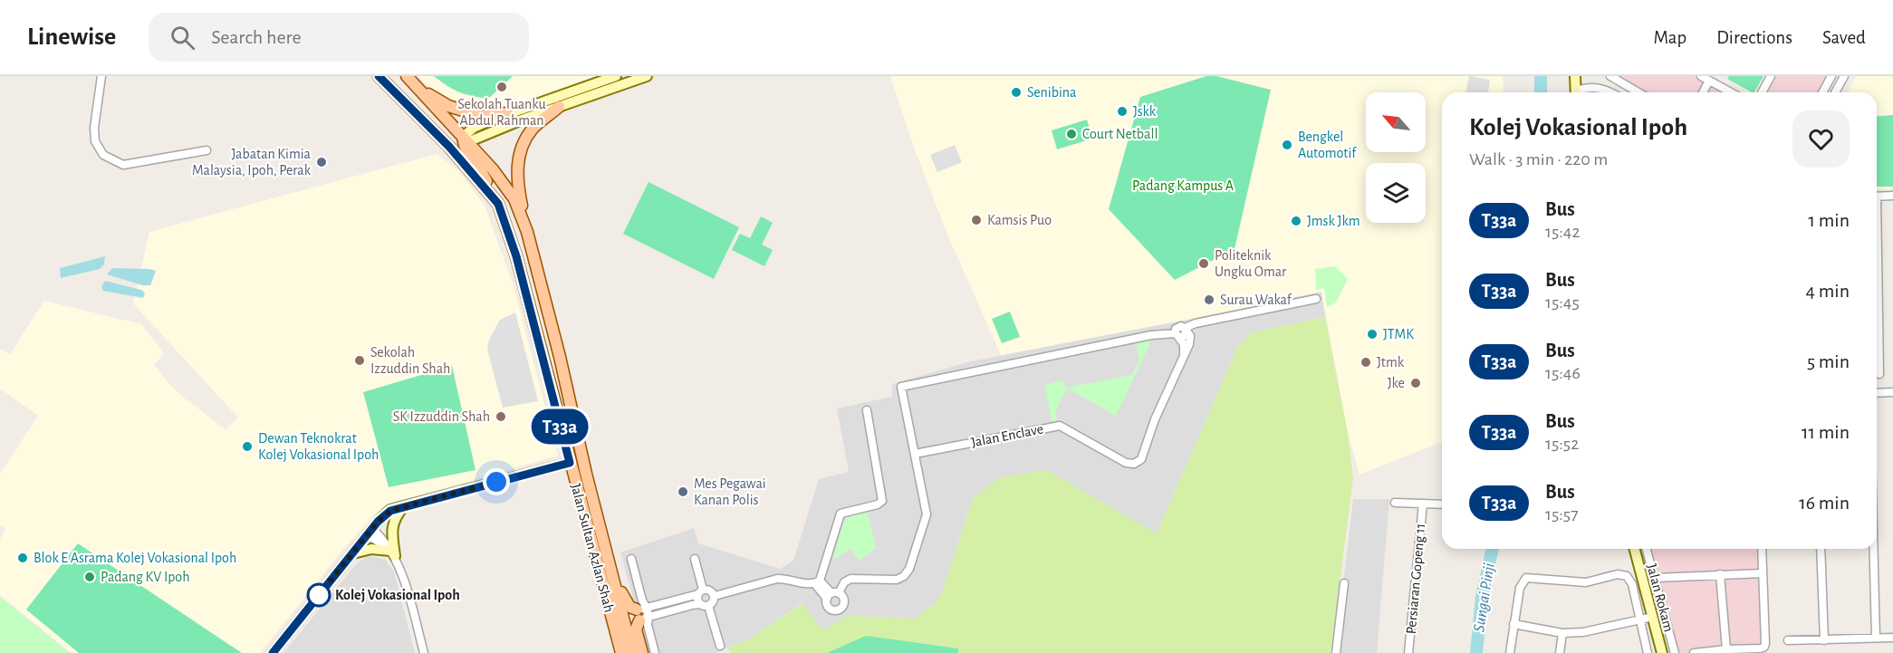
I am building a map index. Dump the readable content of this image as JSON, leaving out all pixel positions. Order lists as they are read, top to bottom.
{
  "streets": {
    "main road": ["Jalan Sultan Azlan Shah", "Jalan Rokam"],
    "street": ["Jalan Enclave", "Persiaran Gopeng 11"]
  },
  "water": ["Sungai Pinji"],
  "parks": ["Padang Kampus A"],
  "places": [
    "Sekolah Tuanku Abdul Rahman",
    "Senibina",
    "Jskk",
    "Court Netball",
    "Bengkel Automotif",
    "Jabatan Kimia Malaysia, Ipoh, Perak",
    "Kamsis Puo",
    "Jmsk Jkm",
    "Politeknik Ungku Omar",
    "Surau Wakaf",
    "JTMK",
    "Sekolah Izzuddin Shah",
    "Jtmk",
    "Jke",
    "SK Izzuddin Shah",
    "Dewan Teknokrat Kolej Vokasional Ipoh",
    "Mes Pegawai Kanan Polis",
    "Blok E Asrama Kolej Vokasional Ipoh",
    "Padang KV Ipoh",
    "Kolej Vokasional Ipoh"
  ],
  "lines": ["bus line T33a"],
  "north": "top left",
  "page": {
    "header": "Linewise",
    "search": "Search here",
    "nav": ["Map", "Directions", "Saved"],
    "on_map": "T33a",
    "heading": ["Kolej Vokasional Ipoh", "Walk · 3 min · 220 m"],
    "list": [
      {
        "mark": "T33a",
        "name": "Bus",
        "note": "15:42",
        "value": "1 min"
      },
      {
        "mark": "T33a",
        "name": "Bus",
        "note": "15:45",
        "value": "4 min"
      },
      {
        "mark": "T33a",
        "name": "Bus",
        "note": "15:46",
        "value": "5 min"
      },
      {
        "mark": "T33a",
        "name": "Bus",
        "note": "15:52",
        "value": "11 min"
      },
      {
        "mark": "T33a",
        "name": "Bus",
        "note": "15:57",
        "value": "16 min"
      }
    ]
  }
}
